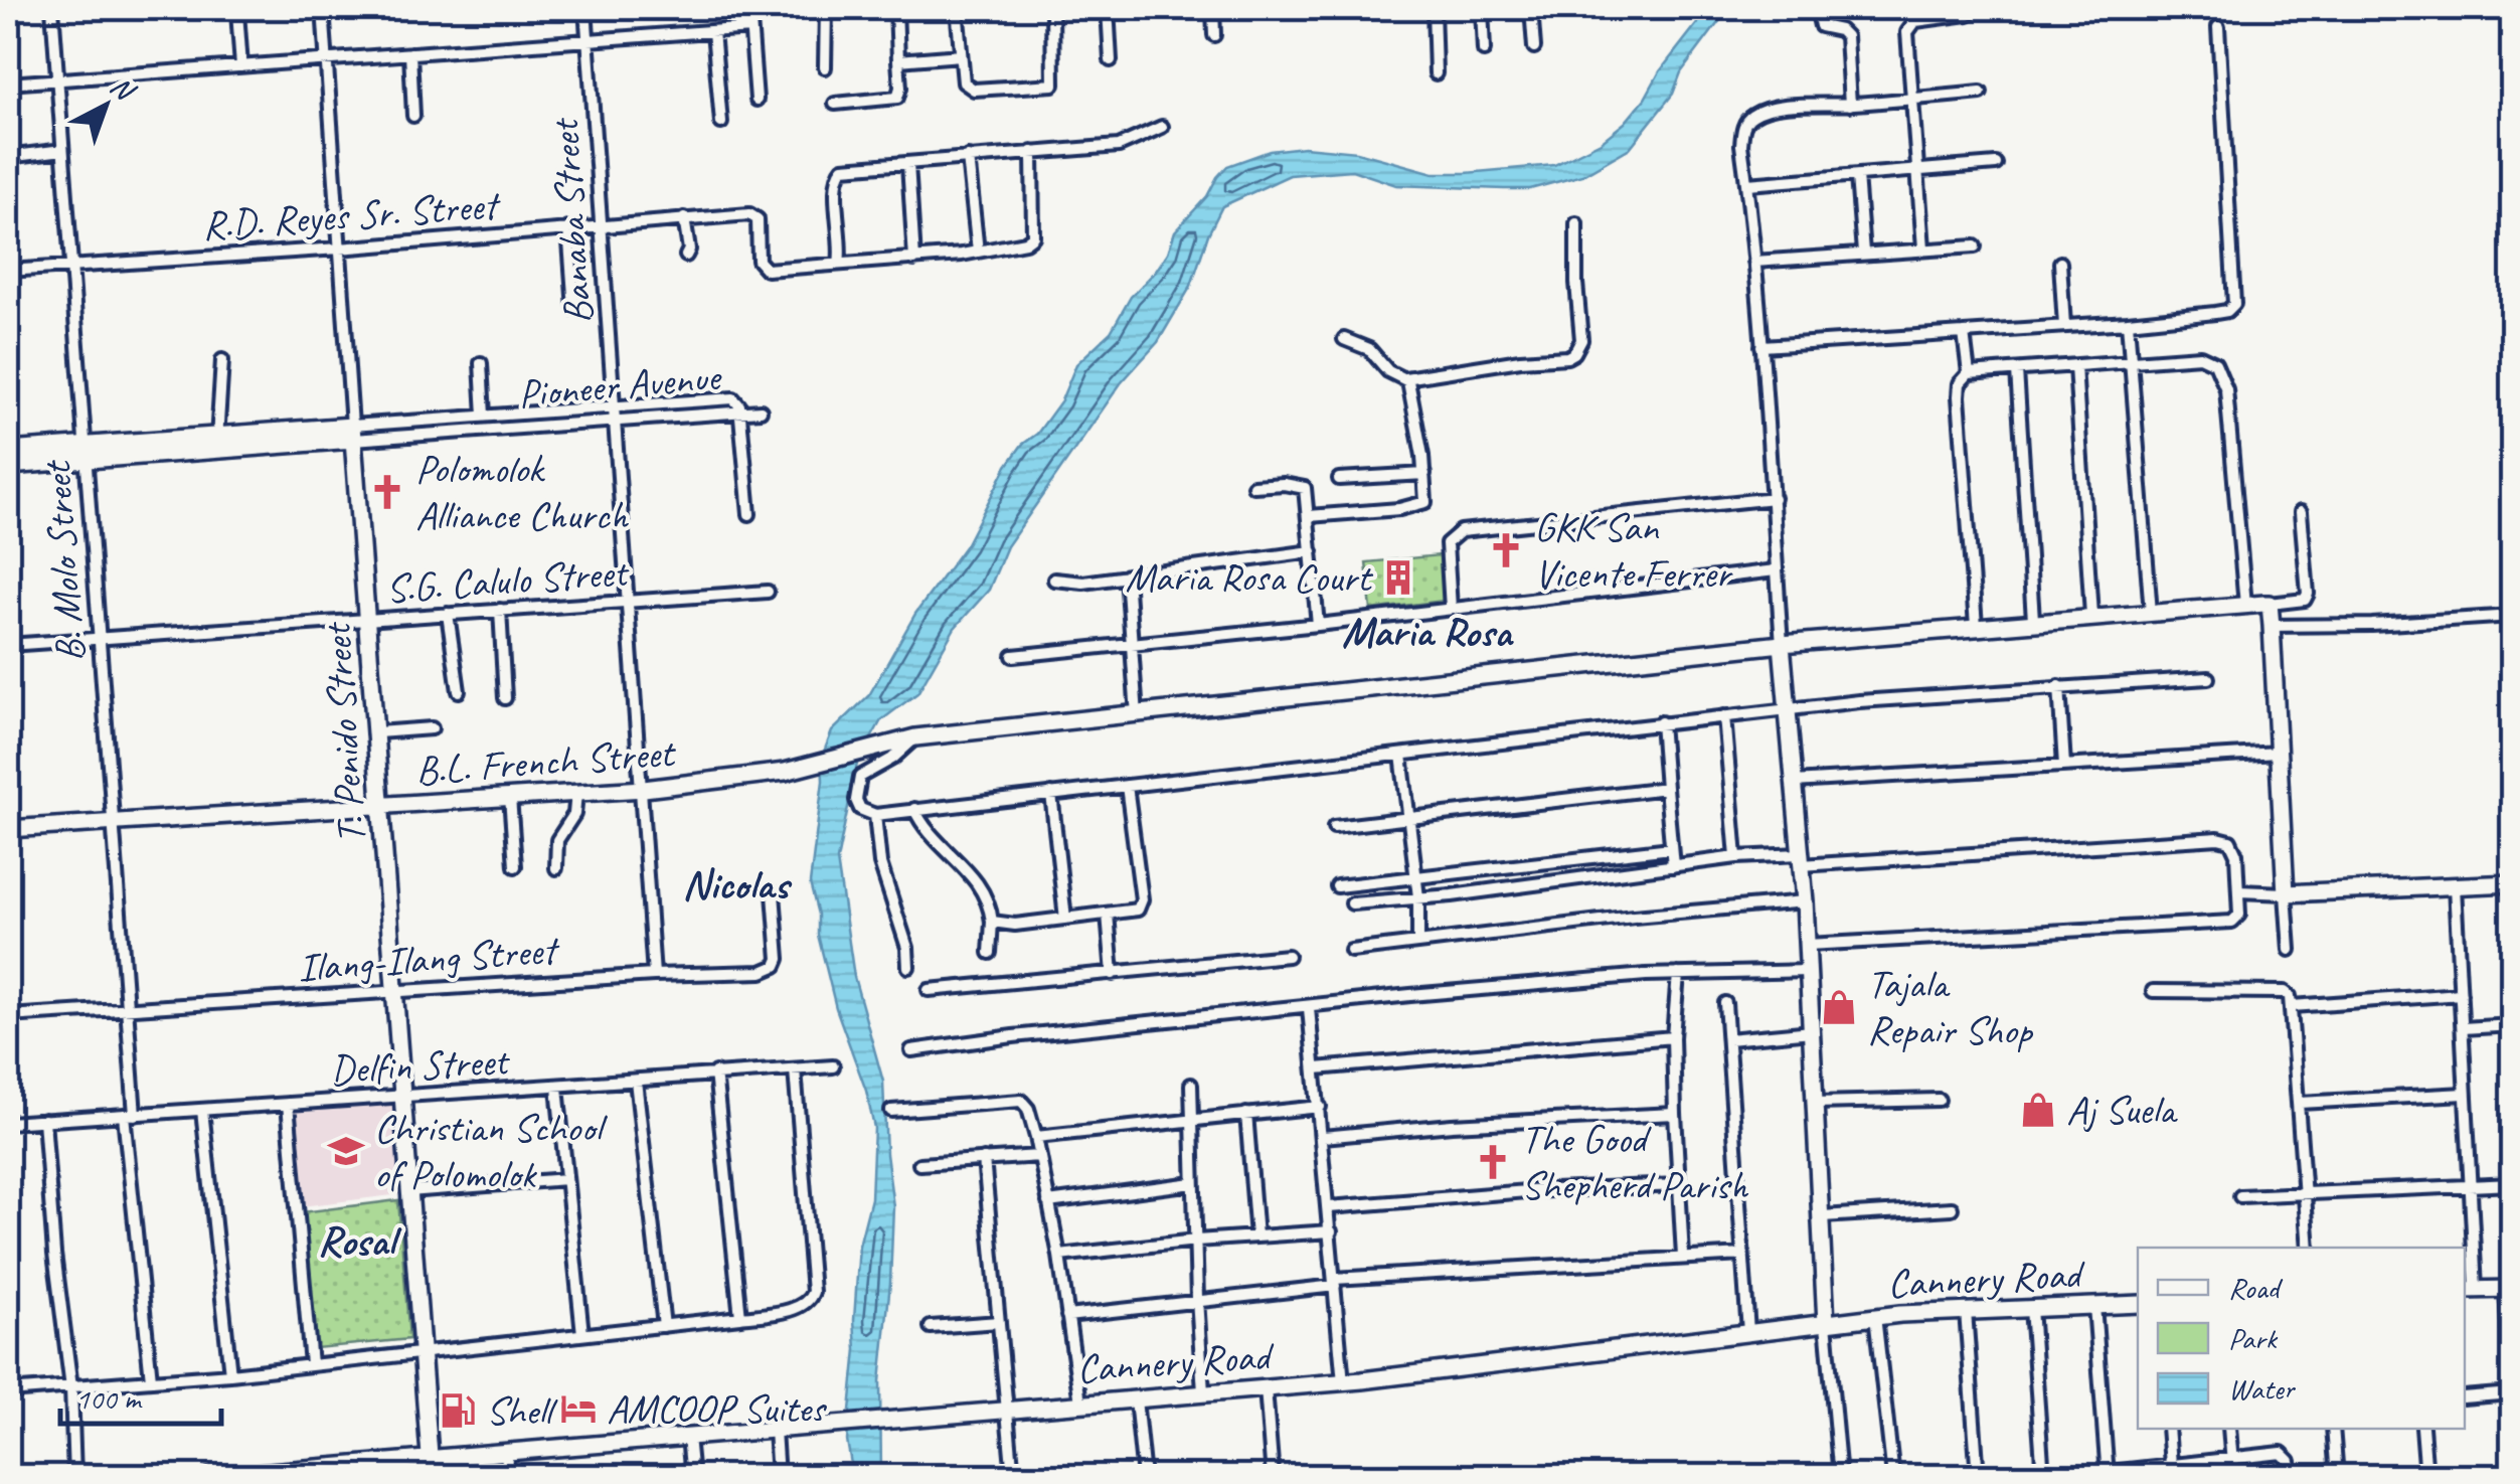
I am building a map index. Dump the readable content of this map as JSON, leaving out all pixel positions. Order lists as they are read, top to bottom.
{
  "streets": {
    "street": [
      "R.D. Reyes Sr. Street",
      "Banaba Street",
      "Pioneer Avenue",
      "B. Molo Street",
      "S.G. Calulo Street",
      "T. Penido Street",
      "B.L. French Street",
      "Ilang-Ilang Street",
      "Delfin Street",
      "Cannery Road"
    ]
  },
  "crossings": [
    ["R.D. Reyes Sr. Street", "Banaba Street"],
    ["R.D. Reyes Sr. Street", "B. Molo Street"],
    ["R.D. Reyes Sr. Street", "T. Penido Street"],
    ["Banaba Street", "Pioneer Avenue"],
    ["Banaba Street", "S.G. Calulo Street"],
    ["Banaba Street", "B.L. French Street"],
    ["Banaba Street", "Ilang-Ilang Street"],
    ["Pioneer Avenue", "B. Molo Street"],
    ["Pioneer Avenue", "T. Penido Street"],
    ["B. Molo Street", "S.G. Calulo Street"],
    ["B. Molo Street", "B.L. French Street"],
    ["B. Molo Street", "Ilang-Ilang Street"],
    ["B. Molo Street", "Delfin Street"],
    ["S.G. Calulo Street", "T. Penido Street"],
    ["T. Penido Street", "B.L. French Street"],
    ["T. Penido Street", "Ilang-Ilang Street"],
    ["T. Penido Street", "Delfin Street"],
    ["T. Penido Street", "Cannery Road"]
  ],
  "districts": ["Maria Rosa", "Nicolas", "Rosal"],
  "places": {
    "church": ["Polomolok Alliance Church", "GKK San Vicente Ferrer", "The Good Shepherd Parish"],
    "building": ["Maria Rosa Court"],
    "shop": ["Tajala Repair Shop", "Aj Suela"],
    "school or university": ["Christian School of Polomolok"],
    "hotel": ["AMCOOP Suites"],
    "fuel station": ["Shell"]
  },
  "legend": ["Road", "Park", "Water"],
  "scale_bar": "100 m",
  "north": "top right"
}
